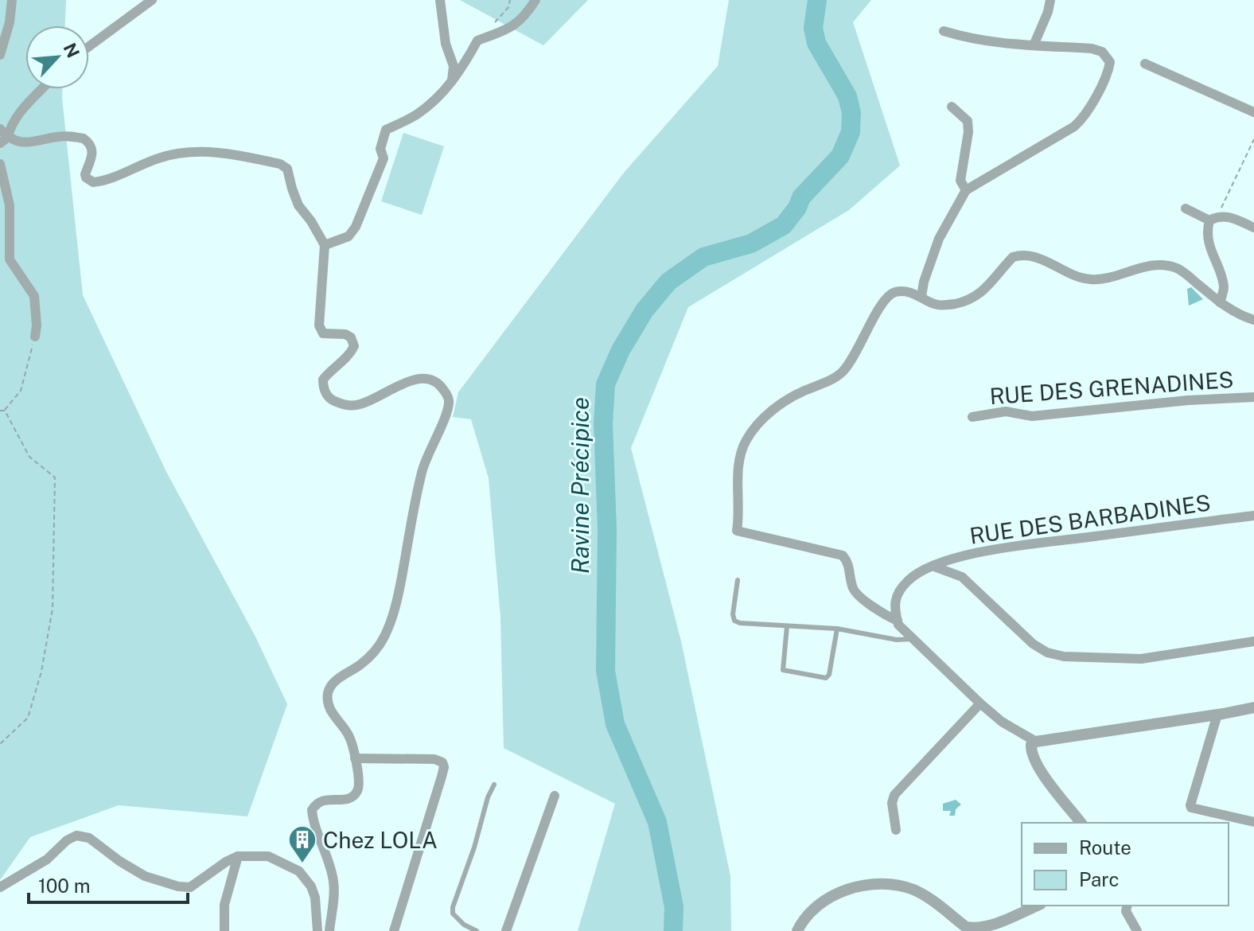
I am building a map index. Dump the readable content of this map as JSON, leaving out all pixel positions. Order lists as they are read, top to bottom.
{
  "streets": {
    "street": ["RUE DES GRENADINES", "RUE DES BARBADINES"]
  },
  "water": ["Ravine Précipice"],
  "places": {
    "building": ["Chez LOLA"]
  },
  "legend": ["Route", "Parc"],
  "scale_bar": "100 m",
  "north": "top right"
}
